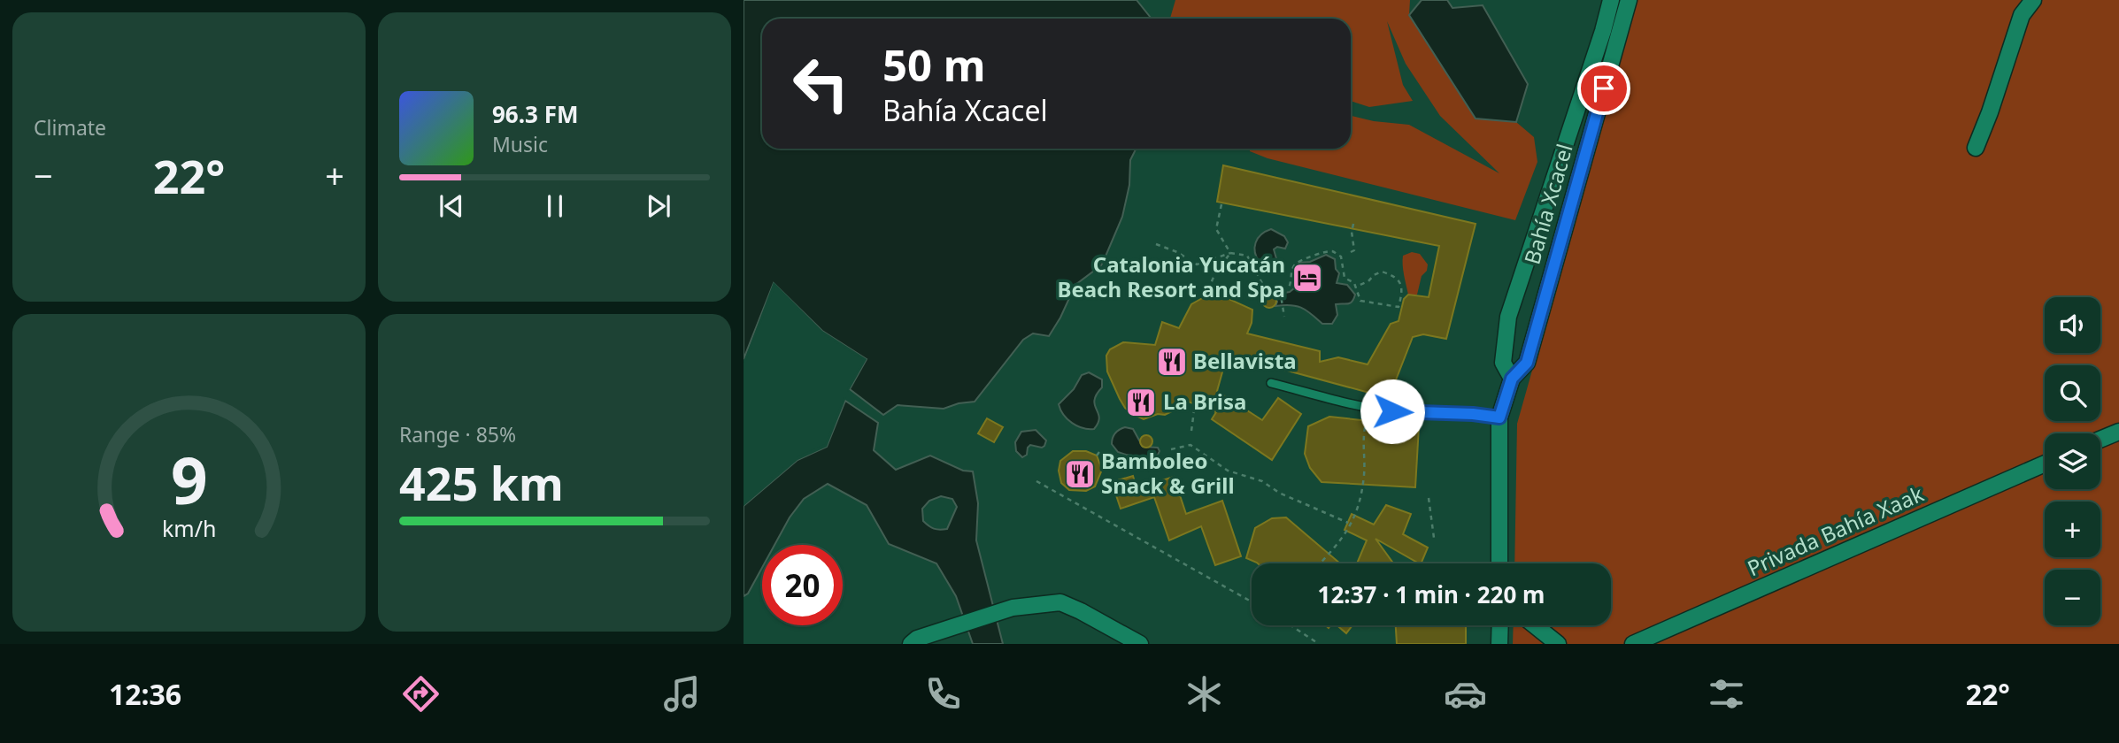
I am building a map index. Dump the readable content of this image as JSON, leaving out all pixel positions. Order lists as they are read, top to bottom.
{
  "streets": {
    "street": ["Bahía Xcacel", "Privada Bahía Xaak"]
  },
  "places": {
    "hotel": ["Catalonia Yucatán Beach Resort and Spa"],
    "restaurant": ["Bellavista", "La Brisa", "Bamboleo Snack & Grill"]
  },
  "page": {
    "tile": [
      "Climate",
      ["Range · 85%", "425 km"]
    ],
    "turn": ["50 m", "Bahía Xcacel"],
    "song": ["96.3 FM", "Music"],
    "heat": ["−", "22°", "+"],
    "map_buttons": ["+", "−"],
    "limit": "20",
    "trip": "12:37 · 1 min · 220 m",
    "tabs": ["12:36", "22°"],
    "gauge": ["9", "km/h"]
  }
}
